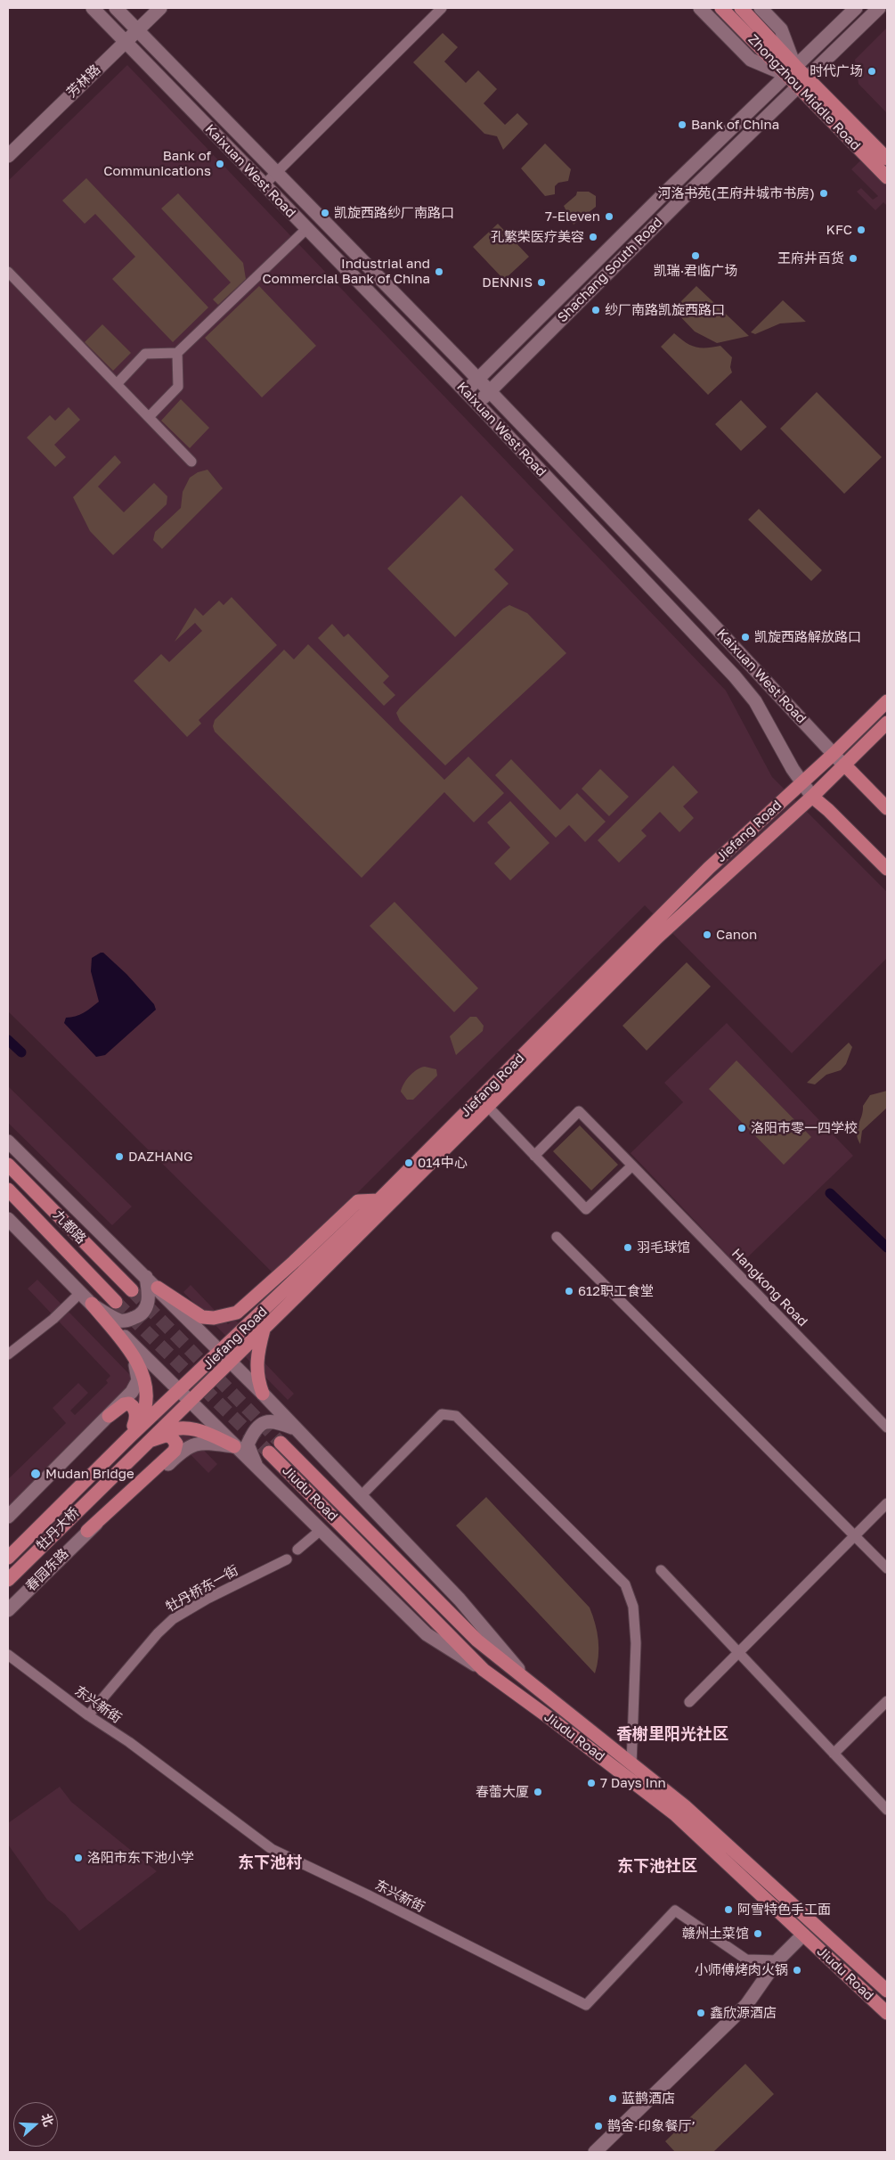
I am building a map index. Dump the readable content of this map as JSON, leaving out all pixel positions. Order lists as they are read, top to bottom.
{
  "streets": {
    "main road": [
      "芳林路",
      "Zhongzhou Middle Road",
      "Kaixuan West Road",
      "Shachang South Road",
      "Jiefang Road",
      "九都路",
      "Jiudu Road",
      "牡丹大桥",
      "春园东路"
    ],
    "street": ["Hangkong Road", "牡丹桥东一街", "东兴新街"]
  },
  "crossings": [
    ["芳林路", "Kaixuan West Road"],
    ["Zhongzhou Middle Road", "Shachang South Road"],
    ["Kaixuan West Road", "Shachang South Road"],
    ["Kaixuan West Road", "Jiefang Road"],
    ["Jiefang Road", "牡丹大桥"],
    ["牡丹桥东一街", "东兴新街"]
  ],
  "districts": ["香榭里阳光社区", "东下池村", "东下池社区"],
  "places": [
    "时代广场",
    "Bank of China",
    "Bank of Communications",
    "河洛书苑(王府井城市书房)",
    "凯旋西路纱厂南路口",
    "7-Eleven",
    "KFC",
    "孔繁荣医疗美容",
    "凯瑞·君临广场",
    "王府井百货",
    "Industrial and Commercial Bank of China",
    "DENNIS",
    "纱厂南路凯旋西路口",
    "凯旋西路解放路口",
    "Canon",
    "洛阳市零一四学校",
    "DAZHANG",
    "014中心",
    "羽毛球馆",
    "612职工食堂",
    "Mudan Bridge",
    "7 Days Inn",
    "春蕾大厦",
    "洛阳市东下池小学",
    "阿雪特色手工面",
    "赣州土菜馆",
    "小师傅烤肉火锅",
    "鑫欣源酒店",
    "蓝鹊酒店",
    "鹊舍·印象餐厅’"
  ],
  "north": "right"
}
